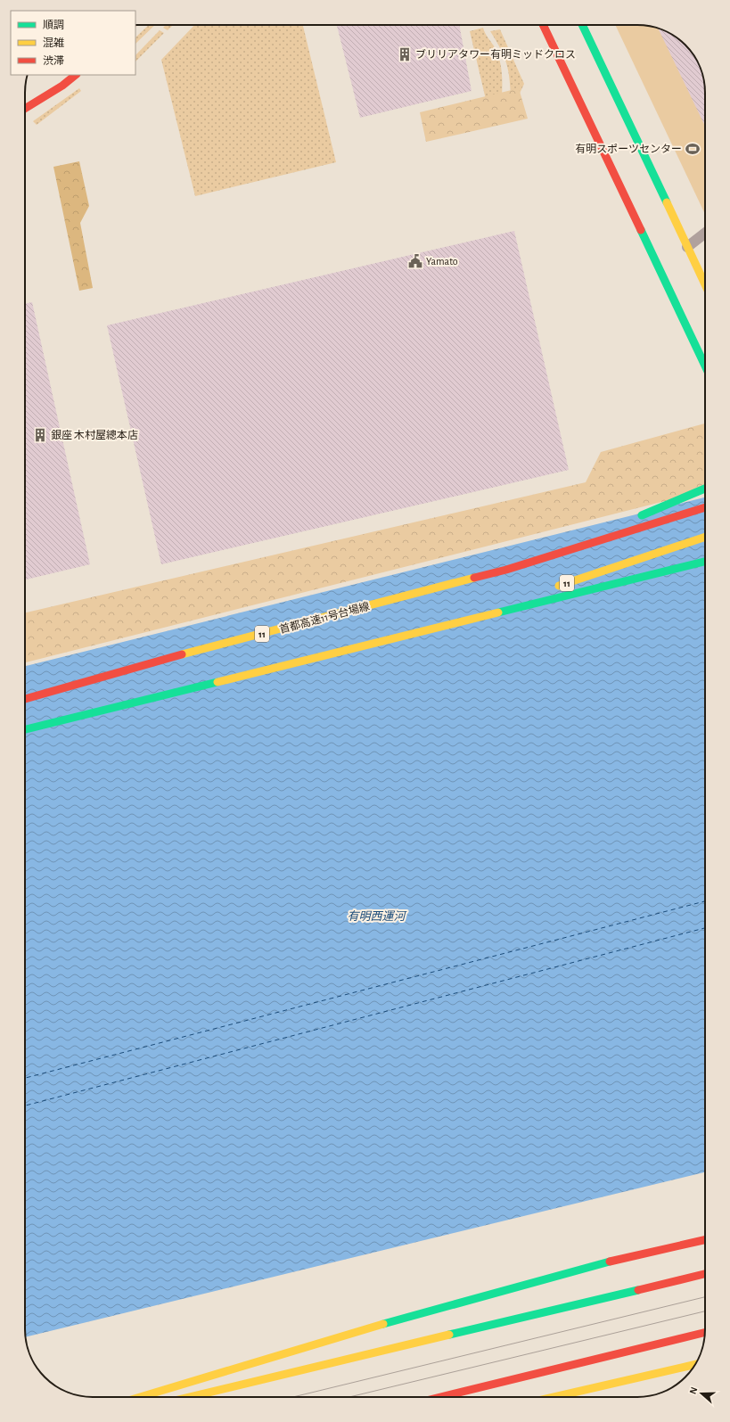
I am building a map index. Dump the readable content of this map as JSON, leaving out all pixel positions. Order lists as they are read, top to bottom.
{
  "streets": {
    "main road": ["11", "首都高速11号台場線"]
  },
  "crossings": [
    ["11", "首都高速11号台場線"]
  ],
  "water": ["有明西運河"],
  "places": {
    "building": ["ブリリアタワー有明ミッドクロス", "銀座 木村屋總本店"],
    "sports": ["有明スポーツセンター"],
    "public building": ["Yamato"]
  },
  "legend": ["順調", "混雑", "渋滞"],
  "north": "left"
}
